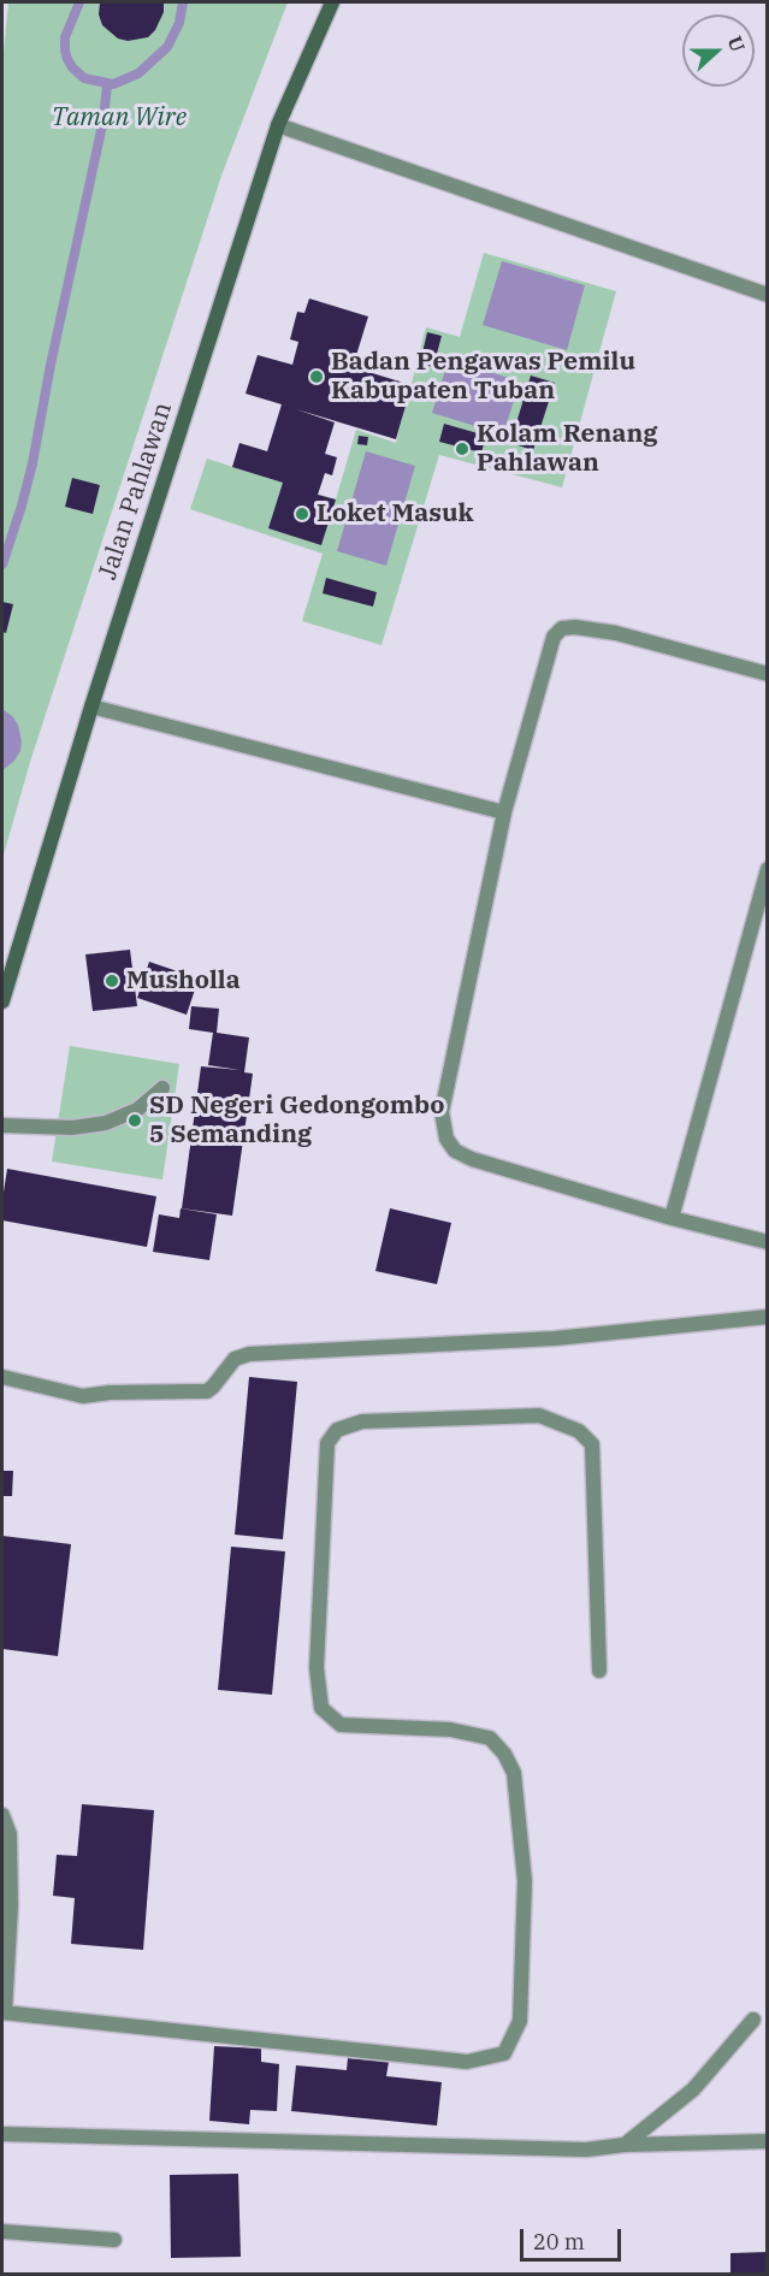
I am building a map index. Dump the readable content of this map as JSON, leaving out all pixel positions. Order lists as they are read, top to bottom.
{
  "streets": {
    "main road": ["Jalan Pahlawan"]
  },
  "parks": ["Taman Wire"],
  "places": [
    "Badan Pengawas Pemilu Kabupaten Tuban",
    "Kolam Renang Pahlawan",
    "Loket Masuk",
    "Musholla",
    "SD Negeri Gedongombo 5 Semanding"
  ],
  "scale_bar": "20 m",
  "north": "right"
}
